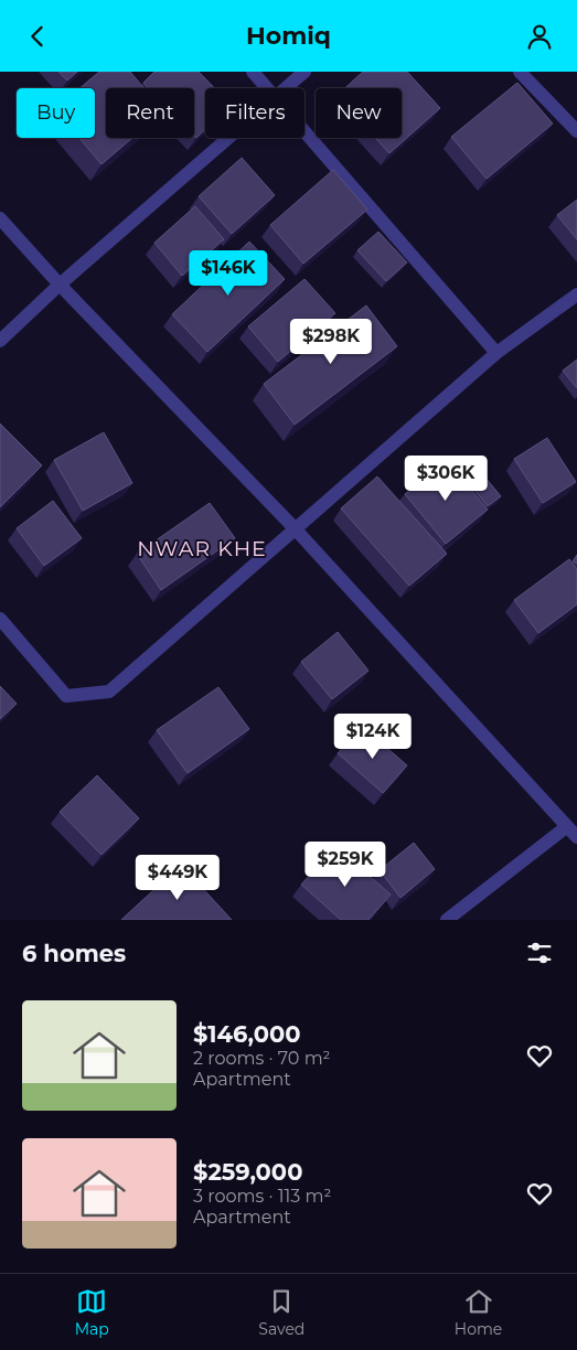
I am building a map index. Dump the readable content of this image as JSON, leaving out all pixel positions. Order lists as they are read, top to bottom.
{
  "districts": ["NWAR KHE"],
  "page": {
    "header": "Homiq",
    "chip": [
      "Buy",
      "Rent",
      "Filters",
      "New"
    ],
    "price": [
      "$146K",
      "$298K",
      "$306K",
      "$124K",
      "$259K",
      "$449K"
    ],
    "heading": "6 homes",
    "list": [
      {
        "name": "$146,000",
        "note": "2 rooms · 70 m² · Apartment"
      },
      {
        "name": "$259,000",
        "note": "3 rooms · 113 m² · Apartment"
      }
    ],
    "tabs": ["Map", "Saved", "Home"]
  }
}
